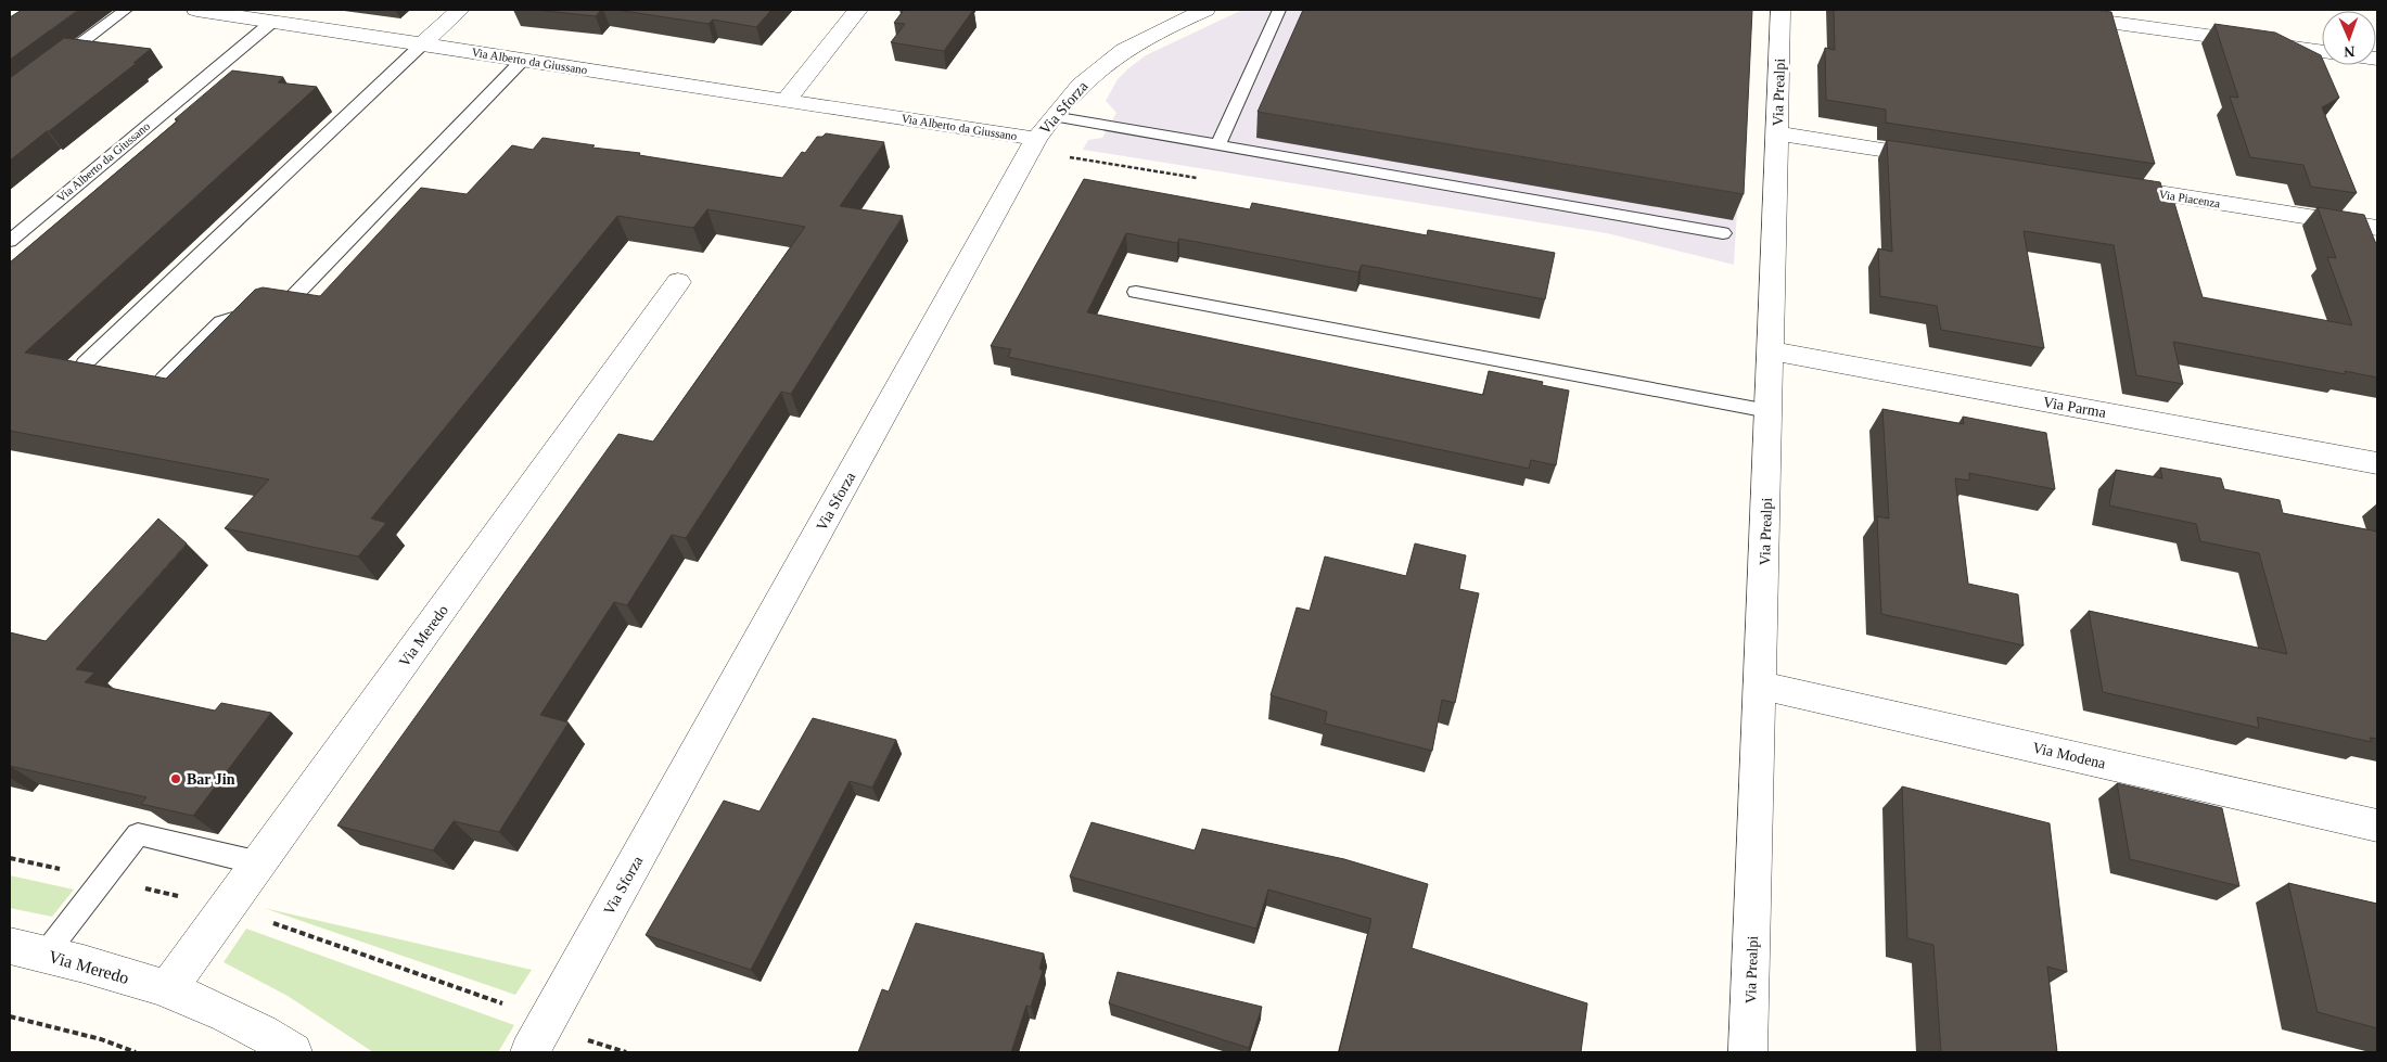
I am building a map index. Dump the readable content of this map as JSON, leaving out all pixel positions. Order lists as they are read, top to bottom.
{
  "streets": {
    "street": [
      "Via Alberto da Giussano",
      "Via Prealpi",
      "Via Sforza",
      "Via Piacenza",
      "Via Parma",
      "Via Meredo",
      "Via Modena"
    ]
  },
  "crossings": [
    ["Via Alberto da Giussano", "Via Sforza"],
    ["Via Prealpi", "Via Parma"],
    ["Via Prealpi", "Via Modena"]
  ],
  "places": ["Bar Jin"],
  "north": "bottom"
}
